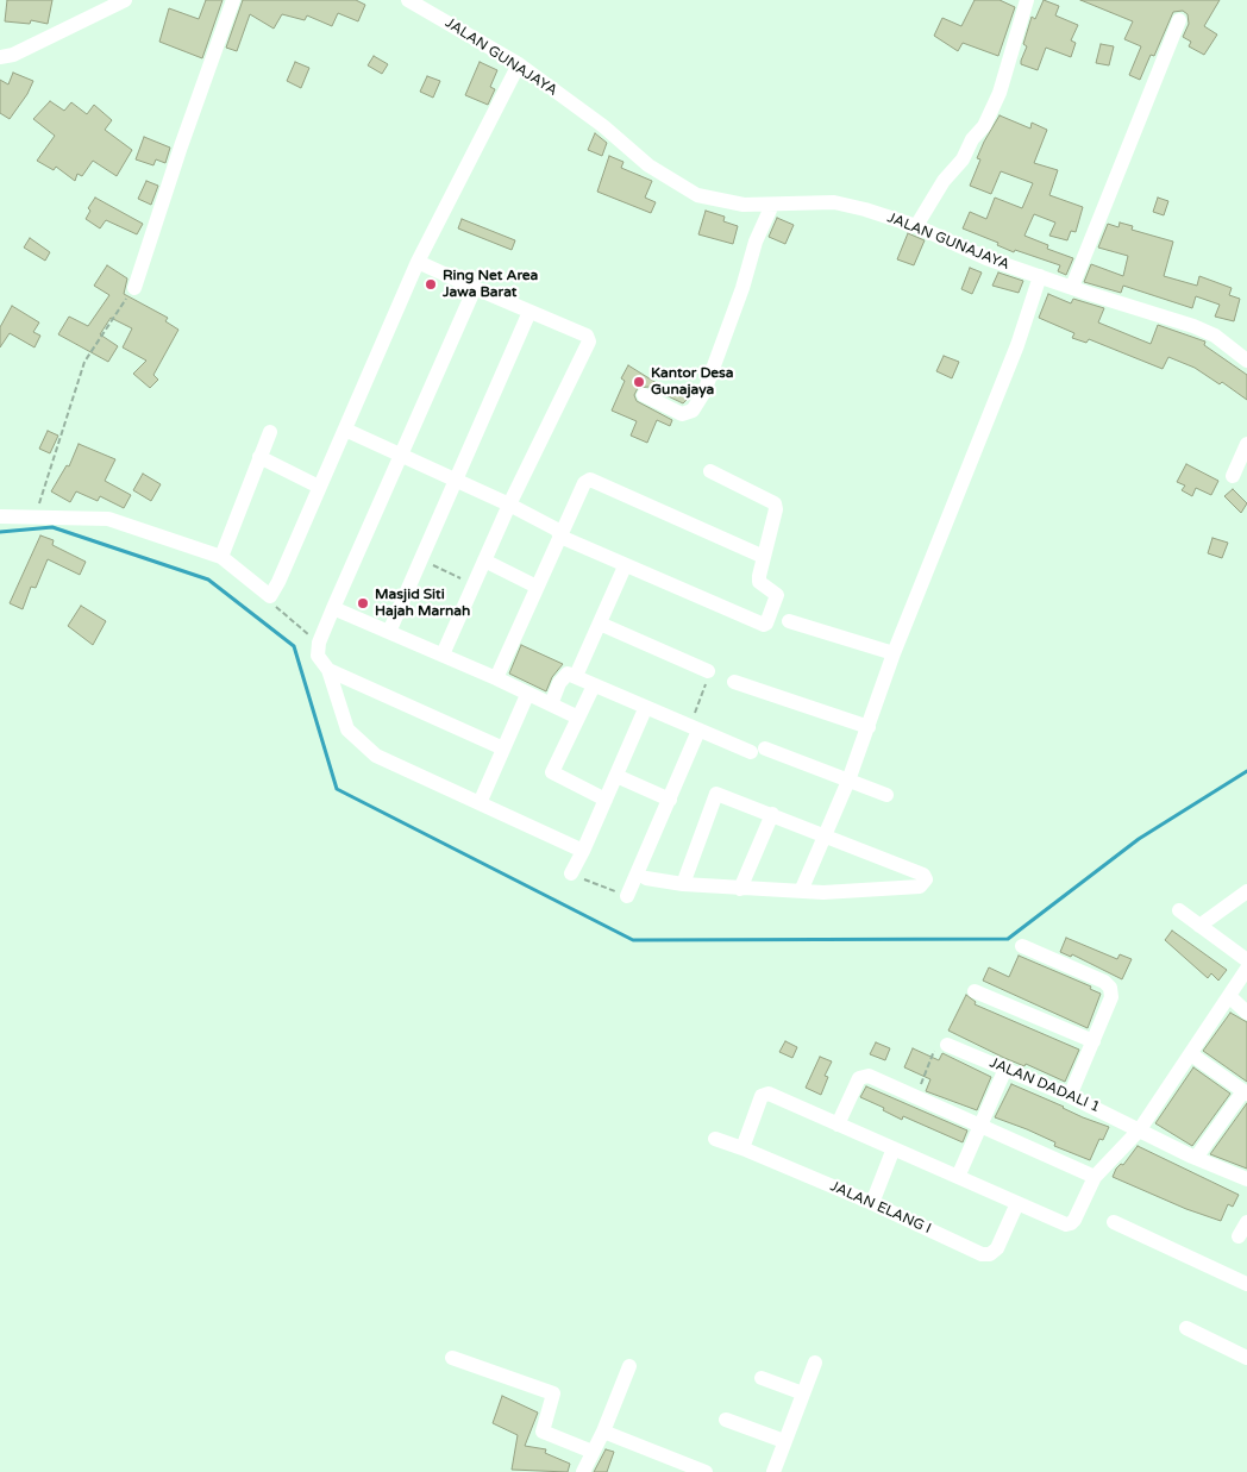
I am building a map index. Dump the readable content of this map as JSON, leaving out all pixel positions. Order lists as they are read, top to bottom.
{
  "streets": {
    "street": ["JALAN GUNAJAYA", "JALAN DADALI 1", "JALAN ELANG I"]
  },
  "places": ["Ring Net Area Jawa Barat", "Kantor Desa Gunajaya", "Masjid Siti Hajah Marnah"]
}
